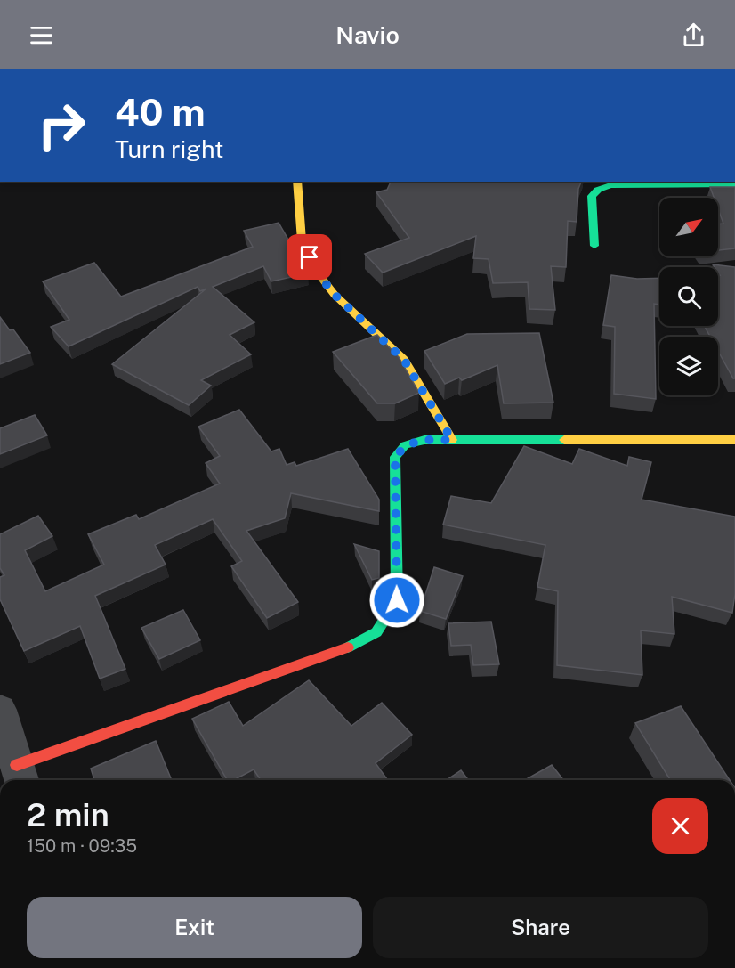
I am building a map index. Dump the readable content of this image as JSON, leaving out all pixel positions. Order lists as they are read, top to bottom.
{
  "north": "top right",
  "page": {
    "header": "Navio",
    "turn": ["40 m", "Turn right"],
    "heading": ["2 min", "150 m · 09:35"],
    "buttons": ["Exit", "Share"]
  }
}
